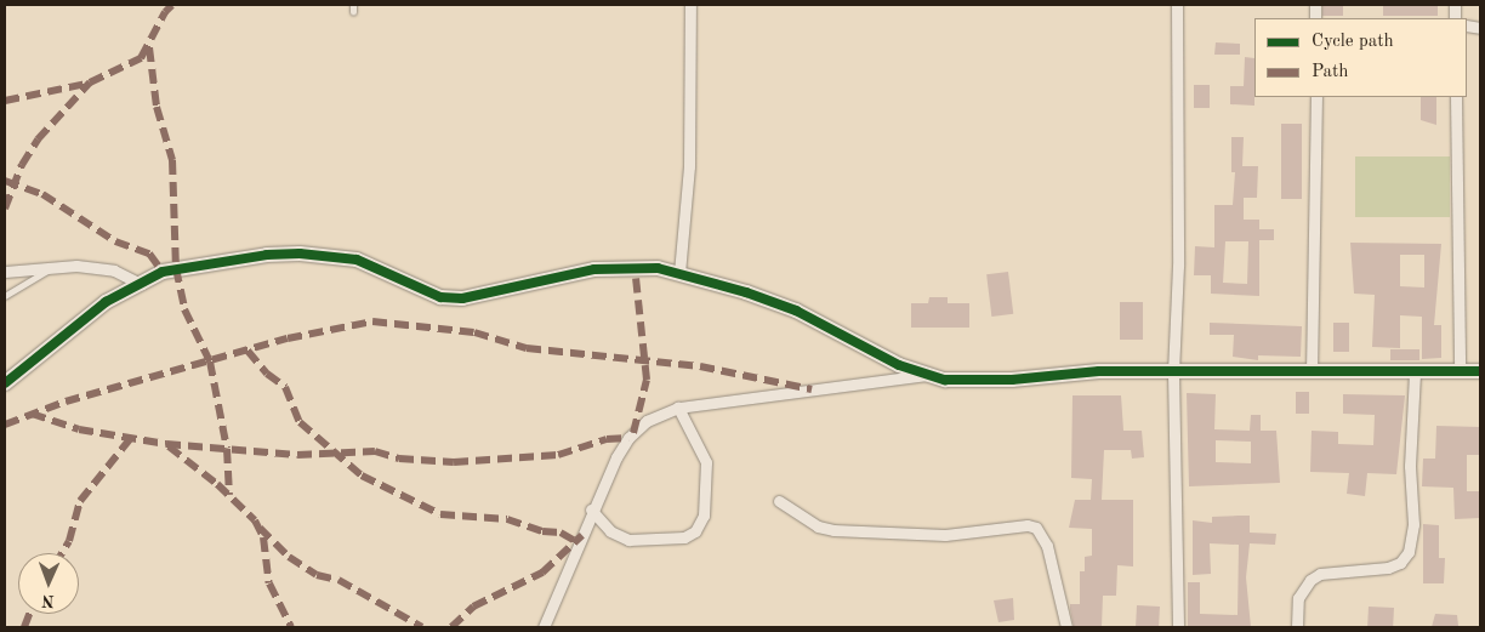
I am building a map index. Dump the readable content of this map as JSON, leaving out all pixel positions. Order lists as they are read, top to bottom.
{
  "legend": ["Cycle path", "Path"],
  "north": "bottom"
}
